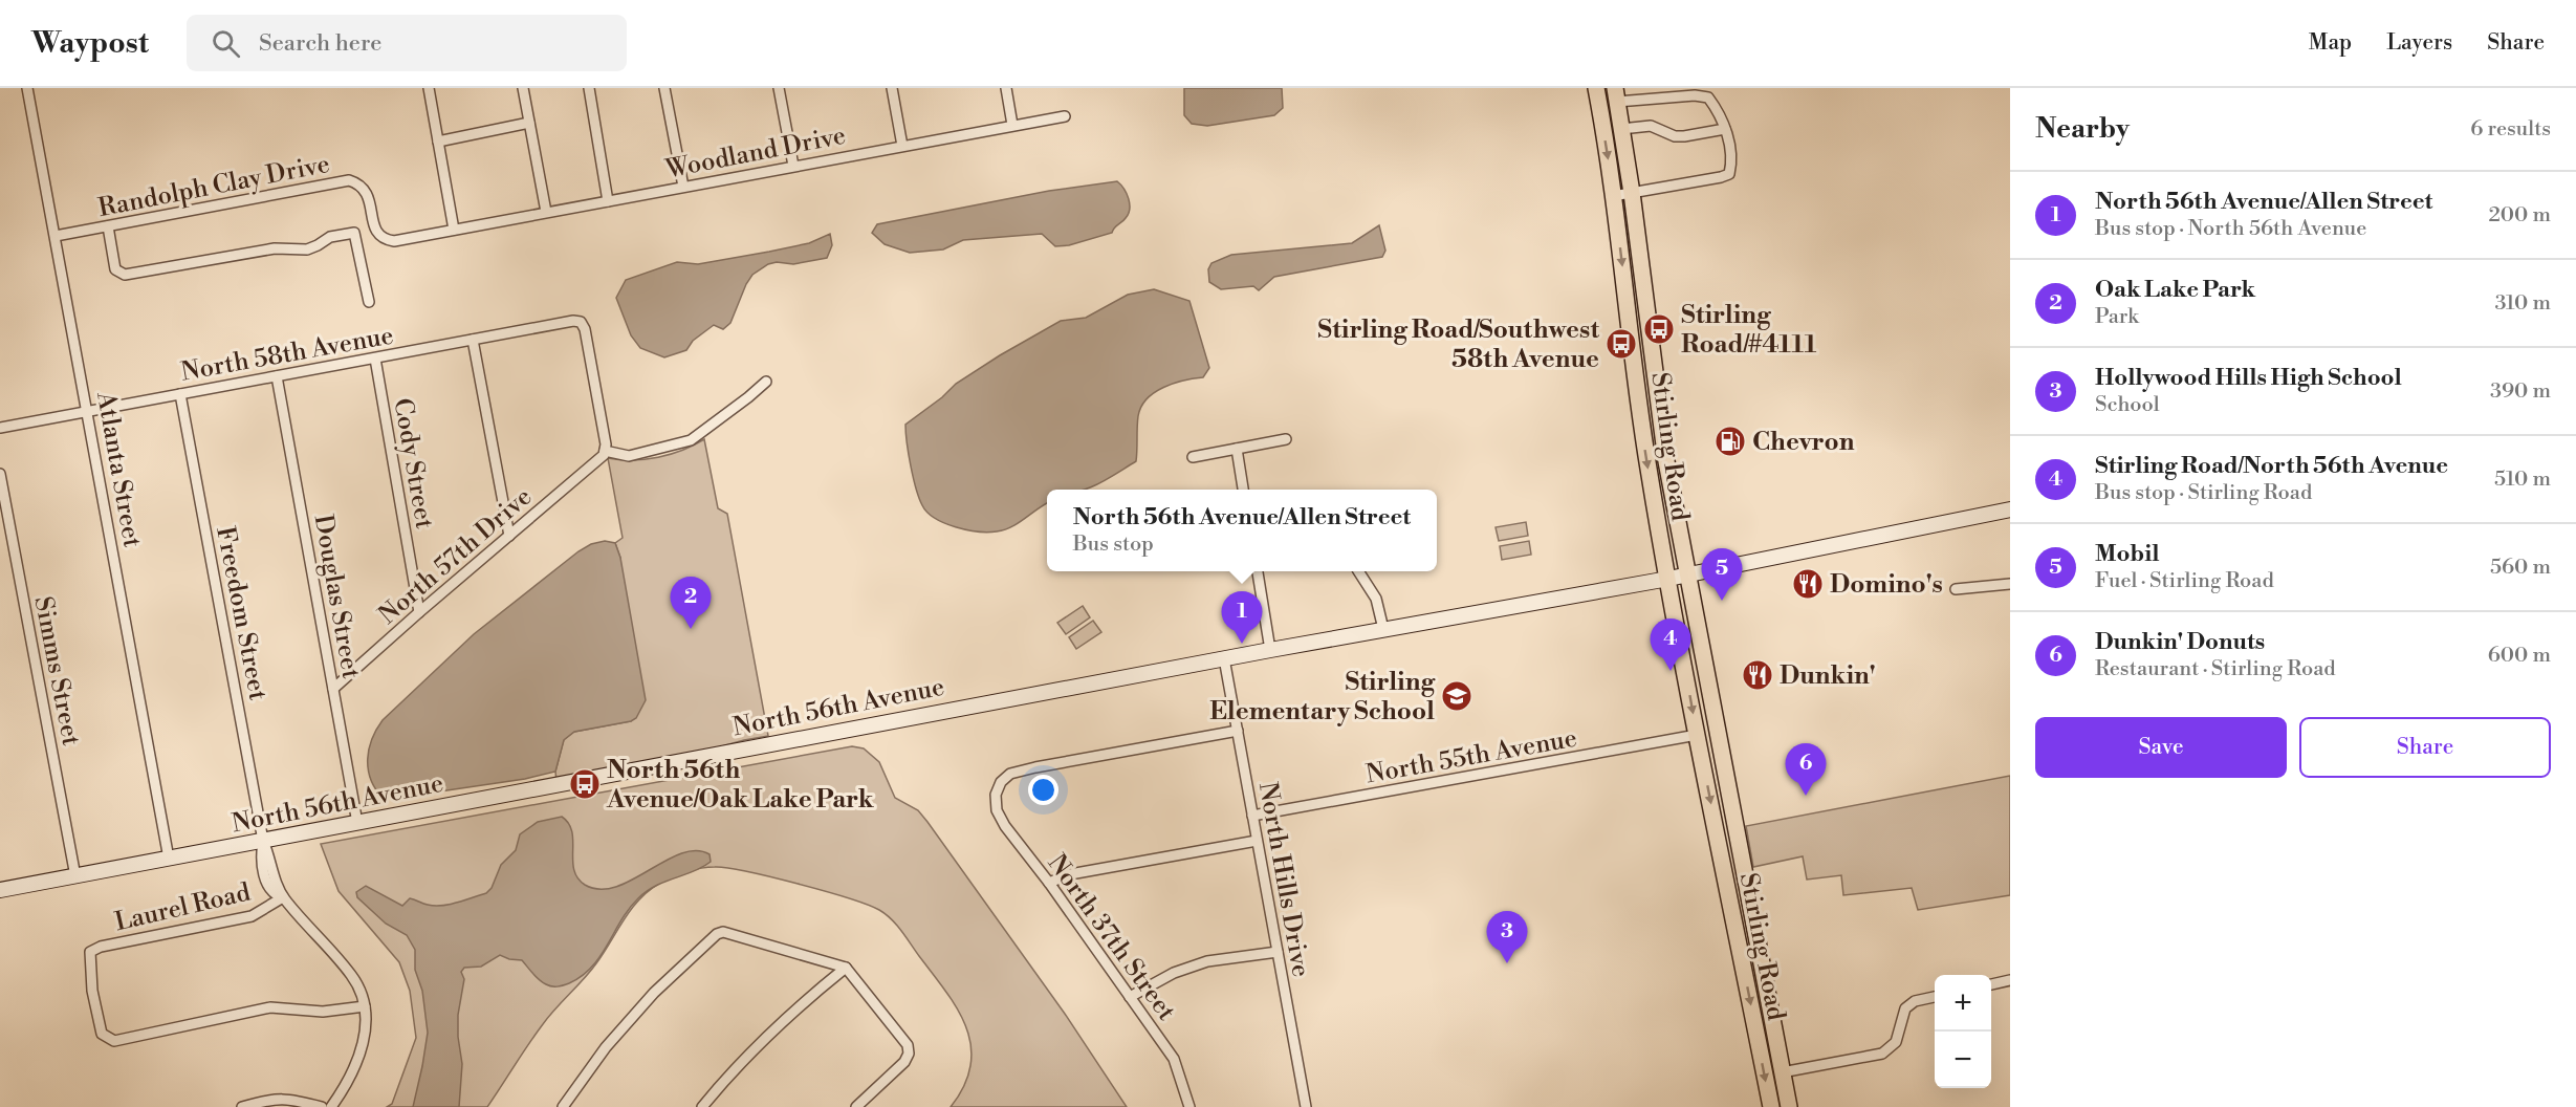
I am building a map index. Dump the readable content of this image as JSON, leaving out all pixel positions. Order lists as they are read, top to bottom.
{
  "streets": {
    "main road": ["Stirling Road"],
    "street": [
      "Woodland Drive",
      "Randolph Clay Drive",
      "North 58th Avenue",
      "Cody Street",
      "Atlanta Street",
      "North 57th Drive",
      "Douglas Street",
      "Freedom Street",
      "Simms Street",
      "North 56th Avenue",
      "North 55th Avenue",
      "North Hills Drive",
      "Laurel Road",
      "North 37th Street"
    ]
  },
  "crossings": [
    ["Woodland Drive", "Randolph Clay Drive"],
    ["Randolph Clay Drive", "Atlanta Street"],
    ["North 58th Avenue", "Cody Street"],
    ["North 58th Avenue", "Atlanta Street"],
    ["North 58th Avenue", "North 57th Drive"],
    ["North 58th Avenue", "Douglas Street"],
    ["North 58th Avenue", "Freedom Street"],
    ["Stirling Road", "North 56th Avenue"],
    ["Stirling Road", "North 55th Avenue"],
    ["Cody Street", "North 57th Drive"],
    ["Atlanta Street", "North 56th Avenue"],
    ["North 57th Drive", "Douglas Street"],
    ["Douglas Street", "North 56th Avenue"],
    ["Freedom Street", "North 56th Avenue"],
    ["Freedom Street", "Laurel Road"],
    ["Simms Street", "North 56th Avenue"],
    ["North 56th Avenue", "North Hills Drive"],
    ["North 55th Avenue", "North Hills Drive"],
    ["North Hills Drive", "North 37th Street"]
  ],
  "places": {
    "bus stop": ["Stirling Road/#4111", "Stirling Road/Southwest 58th Avenue", "North 56th Avenue/Oak Lake Park"],
    "fuel station": ["Chevron"],
    "restaurant": ["Domino's", "Dunkin'"],
    "school or university": ["Stirling Elementary School"]
  },
  "page": {
    "header": "Waypost",
    "search": "Search here",
    "nav": ["Map", "Layers", "Share"],
    "heading": ["Nearby", "6 results"],
    "list": [
      {
        "mark": "1",
        "name": "North 56th Avenue/Allen Street",
        "note": "Bus stop · North 56th Avenue",
        "value": "200 m"
      },
      {
        "mark": "2",
        "name": "Oak Lake Park",
        "note": "Park",
        "value": "310 m"
      },
      {
        "mark": "3",
        "name": "Hollywood Hills High School",
        "note": "School",
        "value": "390 m"
      },
      {
        "mark": "4",
        "name": "Stirling Road/North 56th Avenue",
        "note": "Bus stop · Stirling Road",
        "value": "510 m"
      },
      {
        "mark": "5",
        "name": "Mobil",
        "note": "Fuel · Stirling Road",
        "value": "560 m"
      },
      {
        "mark": "6",
        "name": "Dunkin' Donuts",
        "note": "Restaurant · Stirling Road",
        "value": "600 m"
      }
    ],
    "popup": ["North 56th Avenue/Allen Street", "Bus stop"],
    "pins": [
      "5",
      "2",
      "1",
      "4",
      "6",
      "3"
    ],
    "buttons": ["Save", "Share"],
    "map_buttons": ["+", "−"]
  }
}
